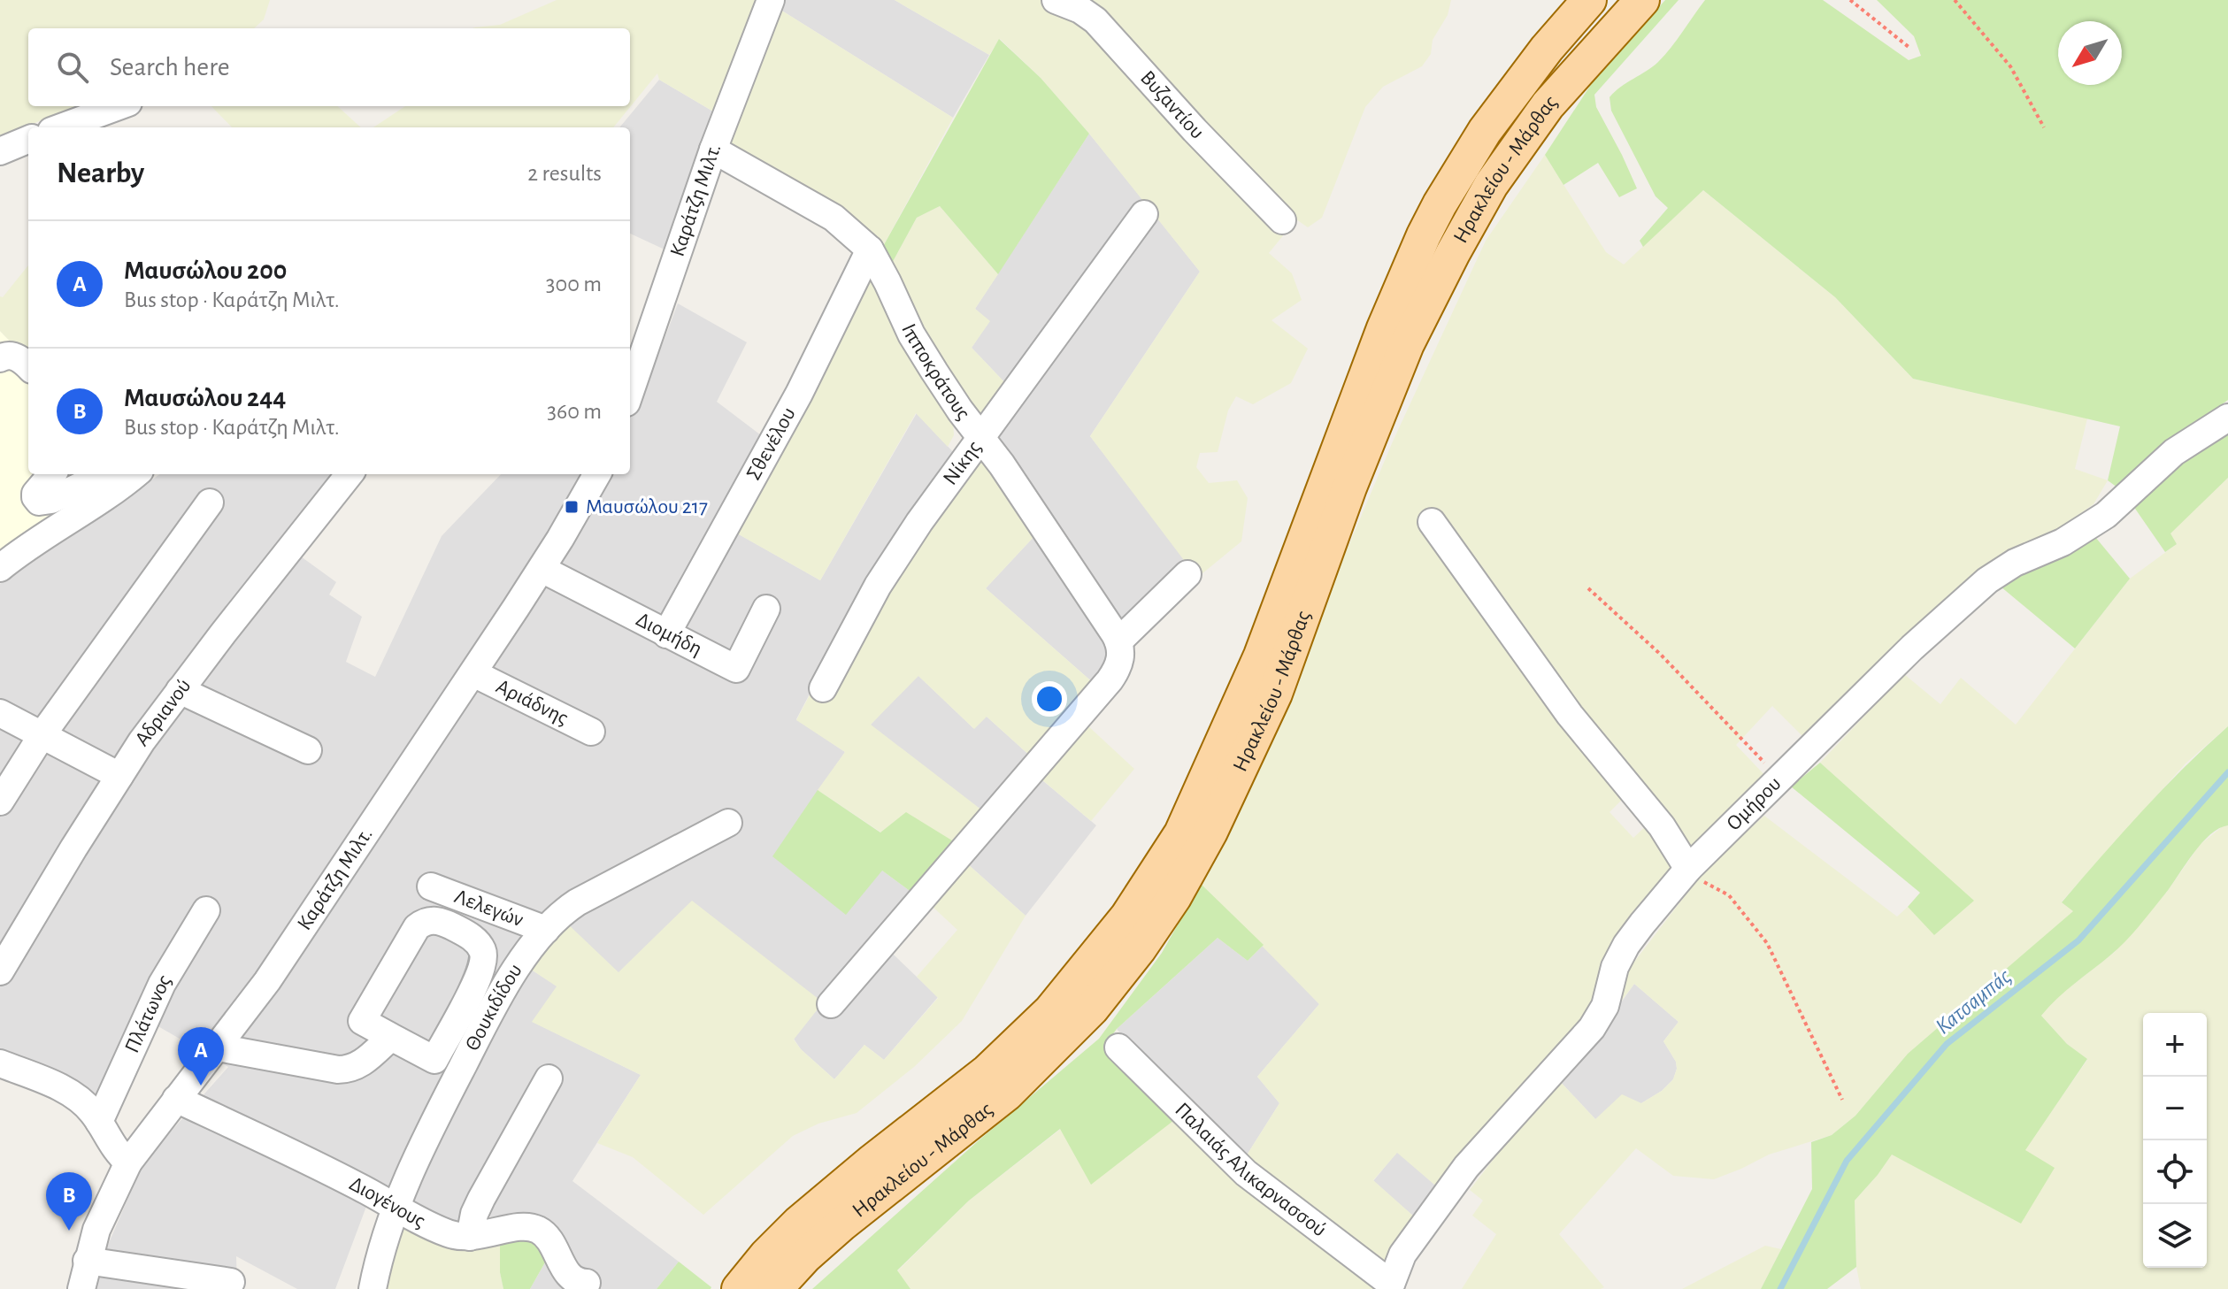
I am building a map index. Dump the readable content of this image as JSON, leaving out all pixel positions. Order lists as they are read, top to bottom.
{
  "streets": {
    "main road": ["Ηρακλείου - Μάρθας"],
    "street": [
      "Βυζαντίου",
      "Καράτζη Μιλτ.",
      "Ιπποκράτους",
      "Σθενέλου",
      "Νίκης",
      "Διομήδη",
      "Αριάδνης",
      "Αδριανού",
      "Ομήρου",
      "Λελεγών",
      "Θουκιδίδου",
      "Πλάτωνος",
      "Παλαιάς Αλικαρνασσού",
      "Διογένους"
    ]
  },
  "crossings": [
    ["Καράτζη Μιλτ.", "Ιπποκράτους"],
    ["Καράτζη Μιλτ.", "Διομήδη"],
    ["Καράτζη Μιλτ.", "Αριάδνης"],
    ["Καράτζη Μιλτ.", "Διογένους"],
    ["Ιπποκράτους", "Σθενέλου"],
    ["Ιπποκράτους", "Νίκης"],
    ["Σθενέλου", "Διομήδη"],
    ["Ομήρου", "Παλαιάς Αλικαρνασσού"],
    ["Λελεγών", "Θουκιδίδου"],
    ["Θουκιδίδου", "Διογένους"]
  ],
  "water": ["Κατσαμπάς"],
  "places": {
    "transit": ["Μαυσώλου 217"]
  },
  "north": "bottom left",
  "page": {
    "search": "Search here",
    "heading": ["Nearby", "2 results"],
    "list": [
      {
        "mark": "A",
        "name": "Μαυσώλου 200",
        "note": "Bus stop · Καράτζη Μιλτ.",
        "value": "300 m"
      },
      {
        "mark": "B",
        "name": "Μαυσώλου 244",
        "note": "Bus stop · Καράτζη Μιλτ.",
        "value": "360 m"
      }
    ],
    "map_buttons": ["+", "−"],
    "pins": ["A", "B"]
  }
}
